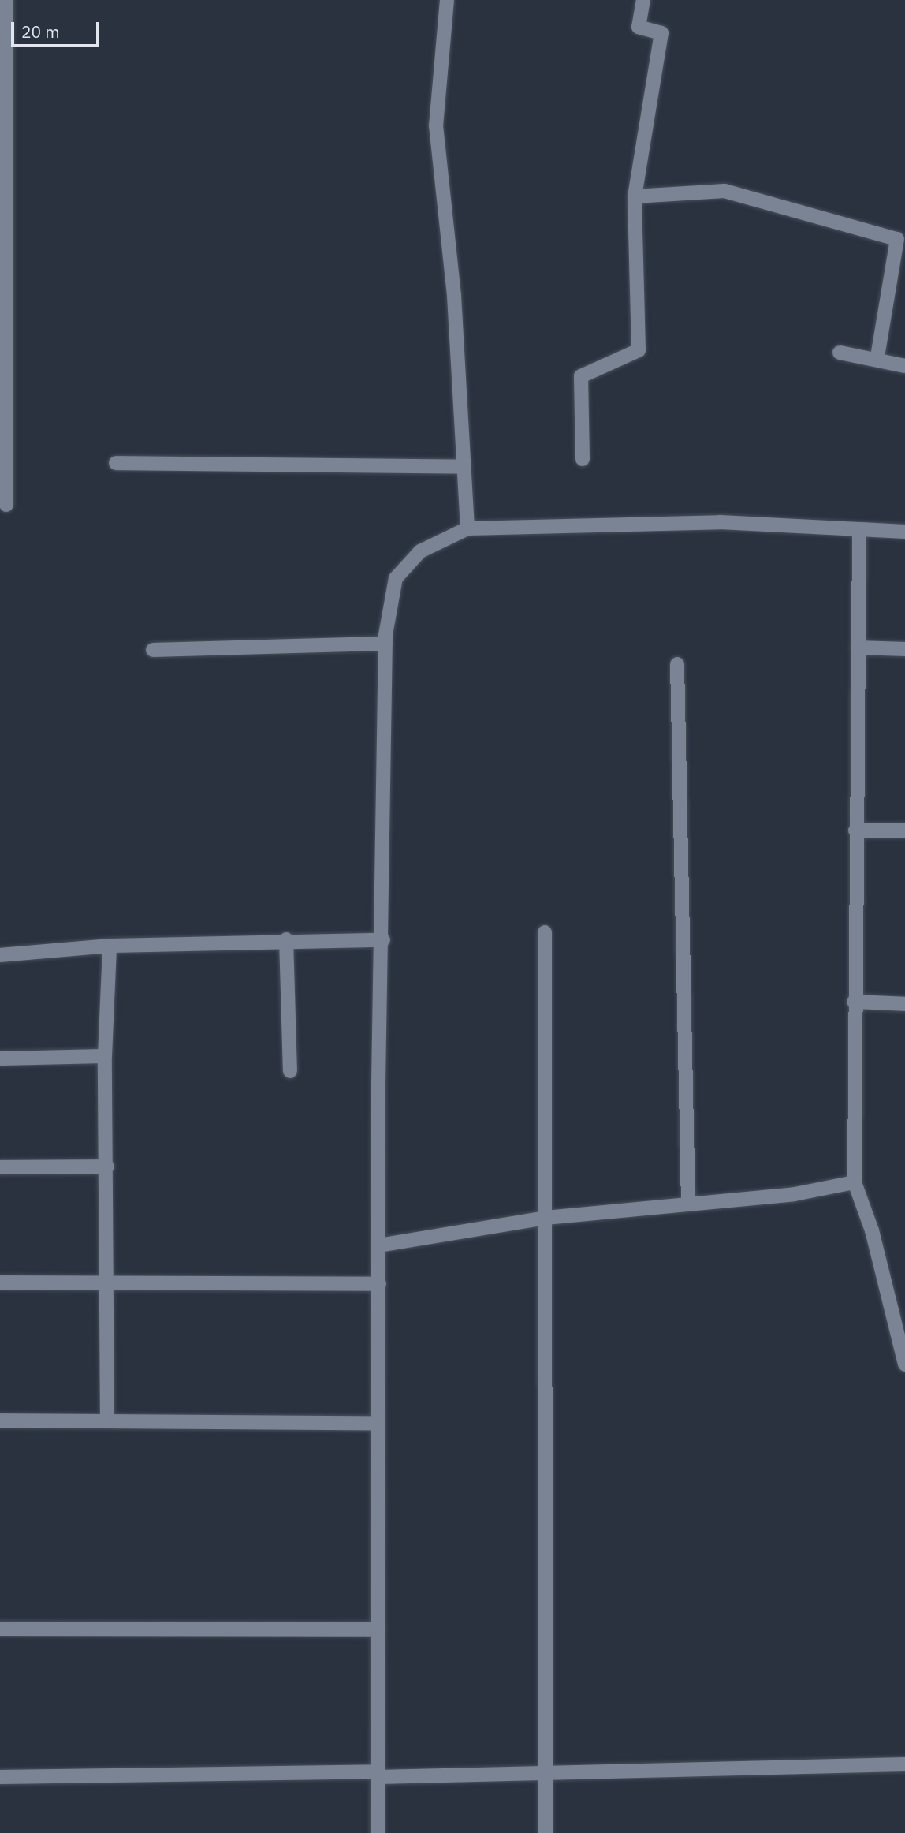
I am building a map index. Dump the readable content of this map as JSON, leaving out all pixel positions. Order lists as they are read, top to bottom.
{
  "scale_bar": "20 m"
}
